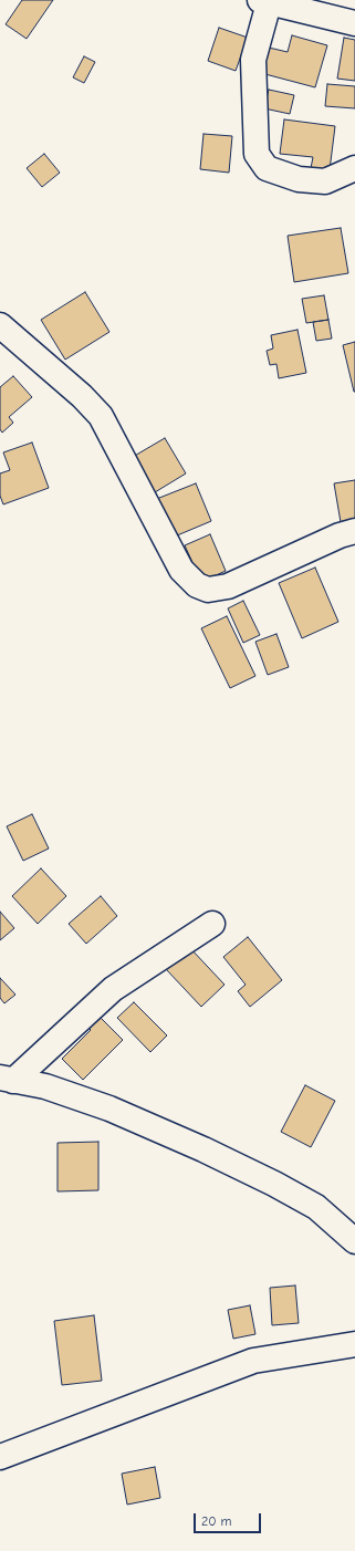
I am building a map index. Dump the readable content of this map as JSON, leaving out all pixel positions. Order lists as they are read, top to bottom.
{
  "scale_bar": "20 m"
}
